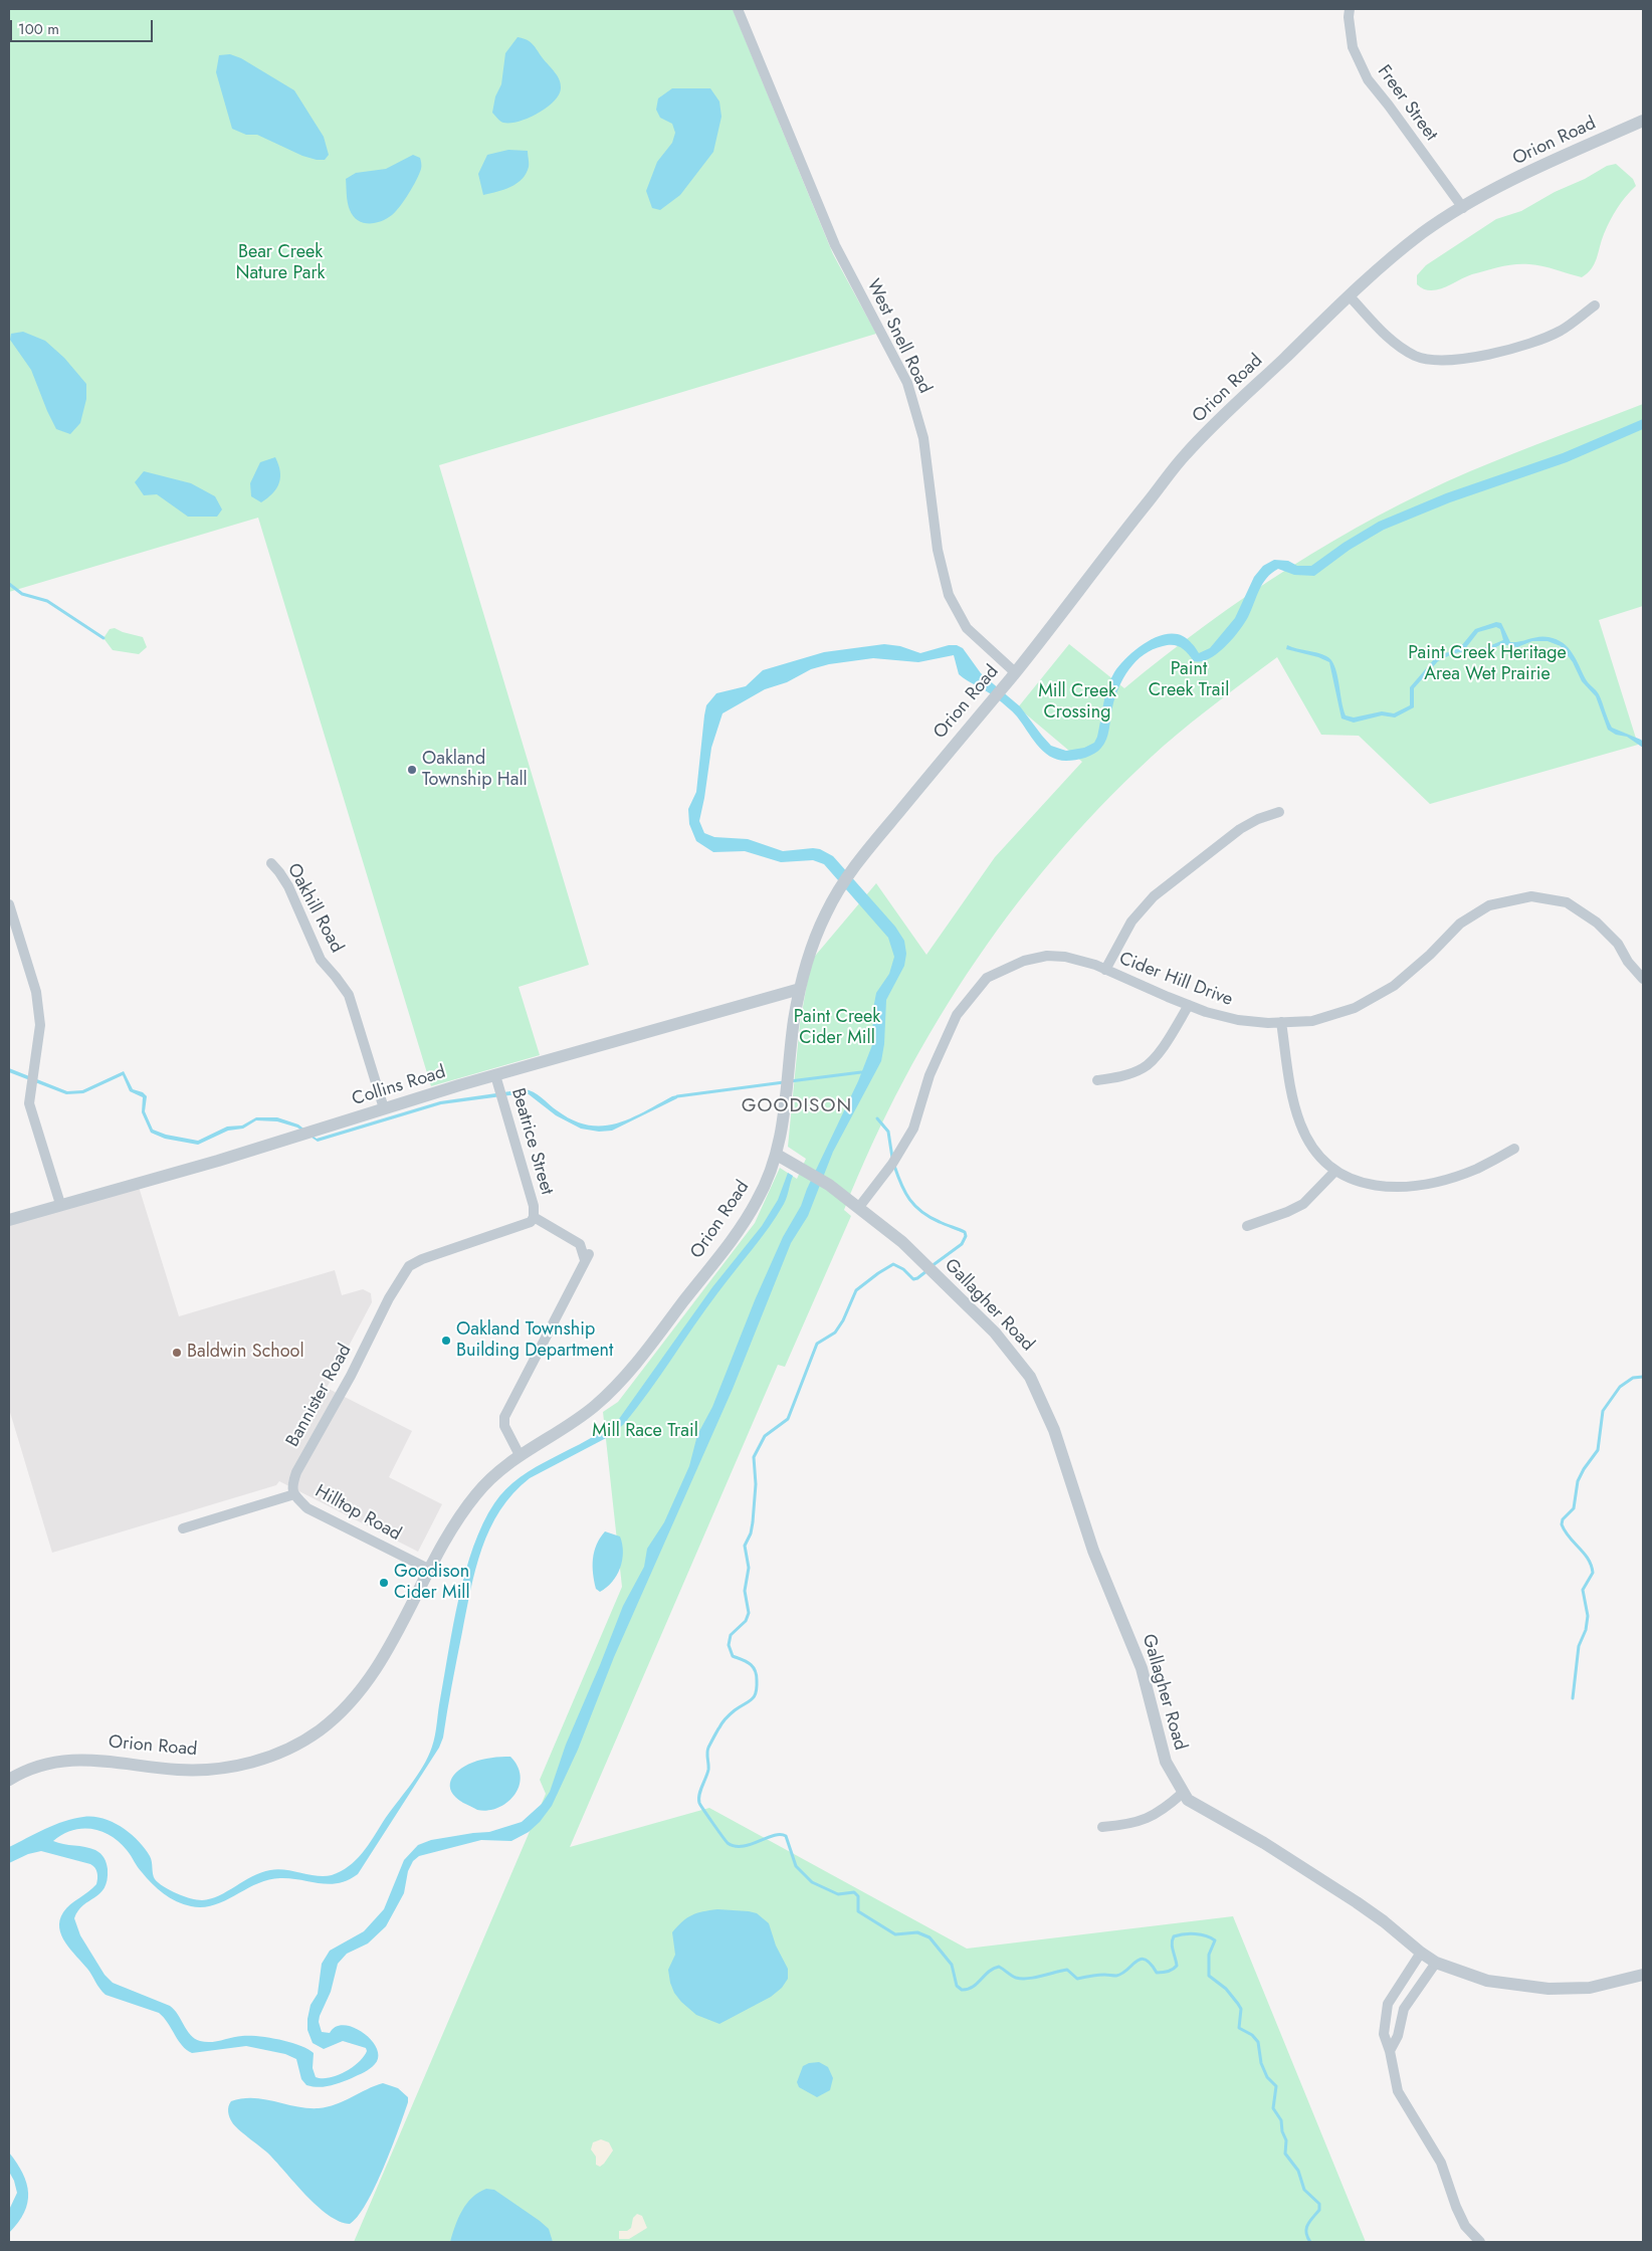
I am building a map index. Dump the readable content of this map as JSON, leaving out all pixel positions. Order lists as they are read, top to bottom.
{
  "streets": {
    "street": [
      "Freer Street",
      "Orion Road",
      "West Snell Road",
      "Oakhill Road",
      "Cider Hill Drive",
      "Collins Road",
      "Beatrice Street",
      "Gallagher Road",
      "Bannister Road",
      "Hilltop Road"
    ]
  },
  "crossings": [
    ["Freer Street", "Orion Road"],
    ["Orion Road", "West Snell Road"],
    ["Orion Road", "Collins Road"],
    ["Orion Road", "Gallagher Road"],
    ["Orion Road", "Hilltop Road"],
    ["Oakhill Road", "Collins Road"],
    ["Cider Hill Drive", "Gallagher Road"],
    ["Collins Road", "Beatrice Street"],
    ["Beatrice Street", "Bannister Road"],
    ["Bannister Road", "Hilltop Road"]
  ],
  "districts": ["GOODISON"],
  "parks": [
    "Bear Creek Nature Park",
    "Paint Creek Heritage Area Wet Prairie",
    "Paint Creek Trail",
    "Mill Creek Crossing",
    "Paint Creek Cider Mill",
    "Mill Race Trail"
  ],
  "places": [
    "Oakland Township Hall",
    "Oakland Township Building Department",
    "Baldwin School",
    "Goodison Cider Mill"
  ],
  "scale_bar": "100 m"
}
